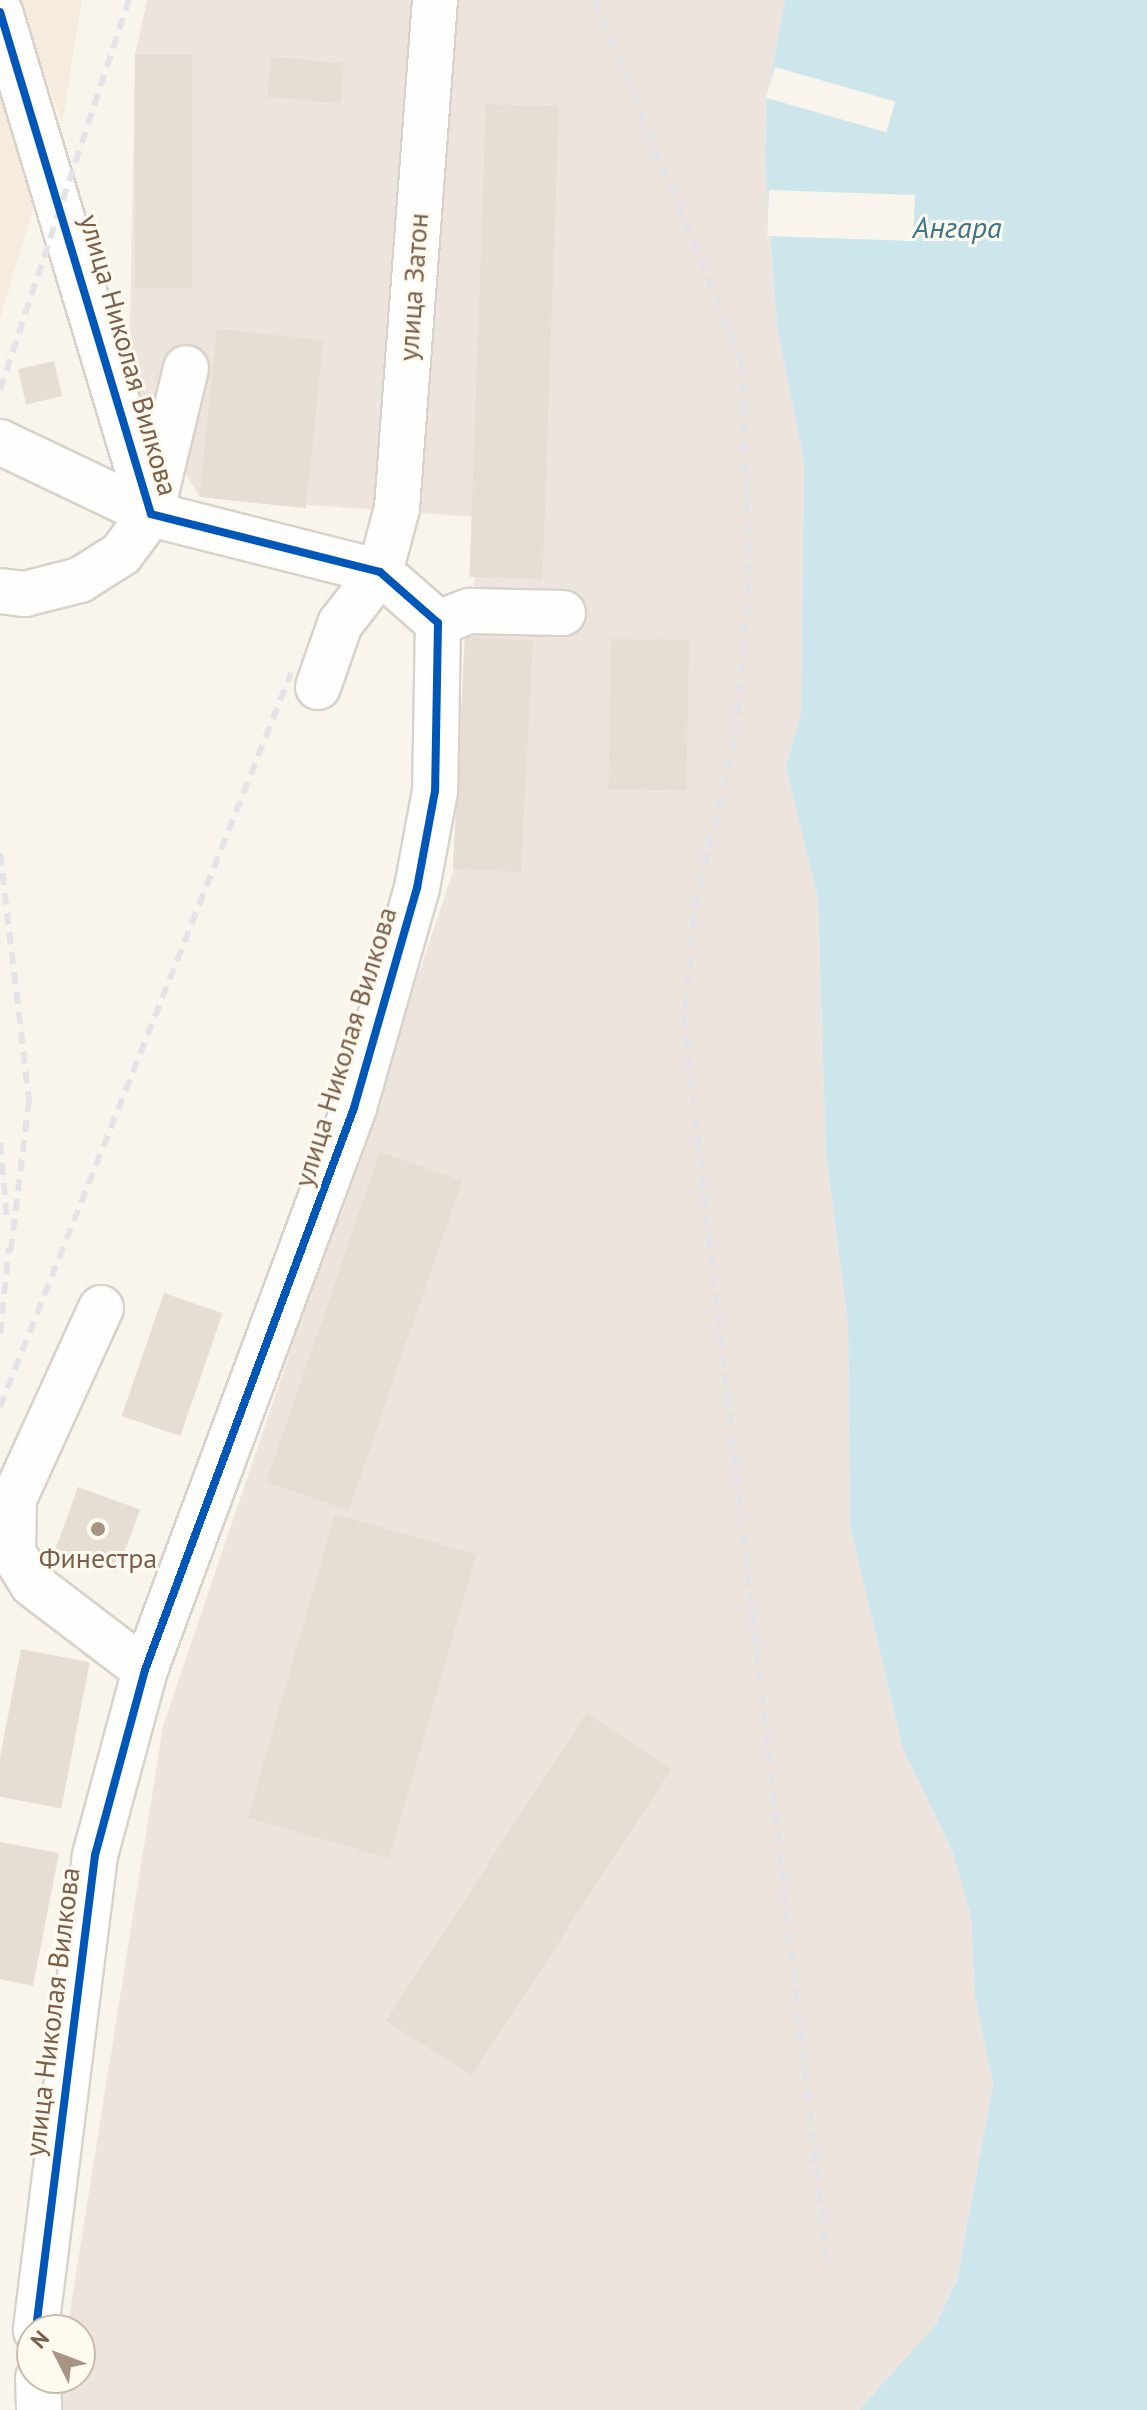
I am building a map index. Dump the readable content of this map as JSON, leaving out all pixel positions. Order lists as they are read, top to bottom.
{
  "streets": {
    "street": ["улица Затон", "улица Николая Вилкова"]
  },
  "crossings": [
    ["улица Затон", "улица Николая Вилкова"]
  ],
  "water": ["Ангара"],
  "places": ["Финестра"],
  "north": "top left"
}
